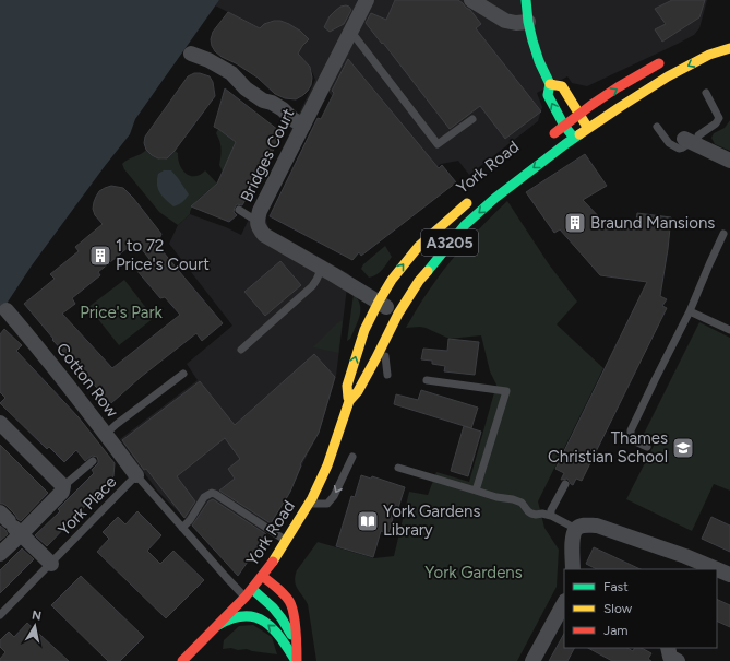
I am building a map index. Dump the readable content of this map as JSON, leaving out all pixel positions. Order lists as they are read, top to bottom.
{
  "streets": {
    "main road": ["York Road", "A3205"],
    "street": ["Bridges Court", "Cotton Row"],
    "lane": ["York Place"]
  },
  "crossings": [
    ["Bridges Court", "York Road"],
    ["York Road", "York Place"],
    ["Cotton Row", "York Place"]
  ],
  "parks": ["Price's Park", "York Gardens"],
  "places": {
    "building": ["Braund Mansions", "1 to 72 Price's Court"],
    "school or university": ["Thames Christian School"],
    "library": ["York Gardens Library"]
  },
  "legend": ["Fast", "Slow", "Jam"],
  "north": "top"
}
